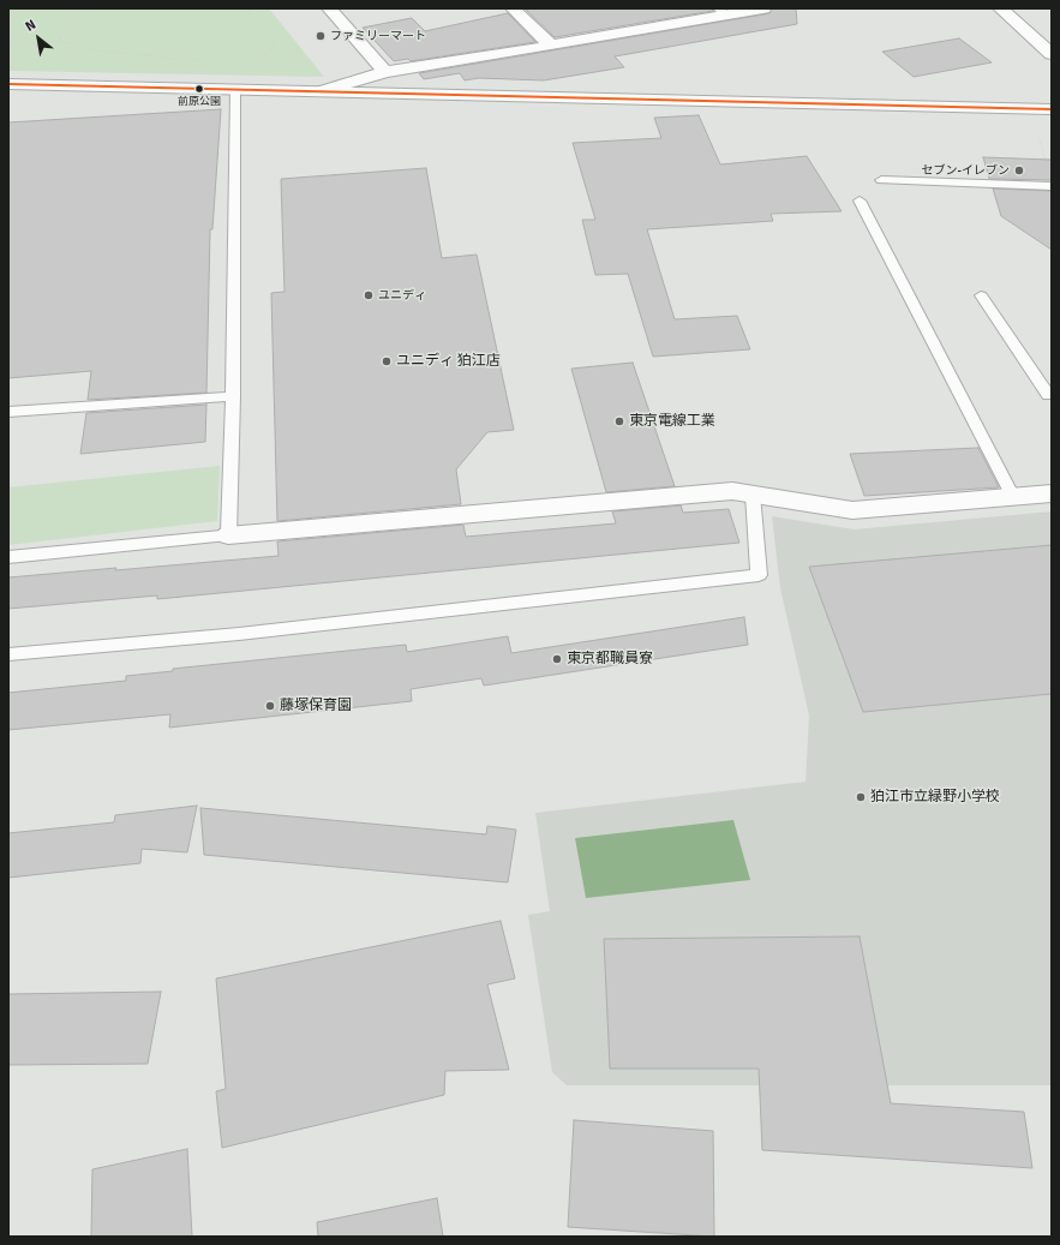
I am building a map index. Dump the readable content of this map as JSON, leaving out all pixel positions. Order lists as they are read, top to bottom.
{
  "places": [
    "ファミリーマート",
    "前原公園",
    "セブン-イレブン",
    "ユニディ",
    "ユニディ 狛江店",
    "東京電線工業",
    "東京都職員寮",
    "藤塚保育園",
    "狛江市立緑野小学校"
  ],
  "north": "top left"
}
